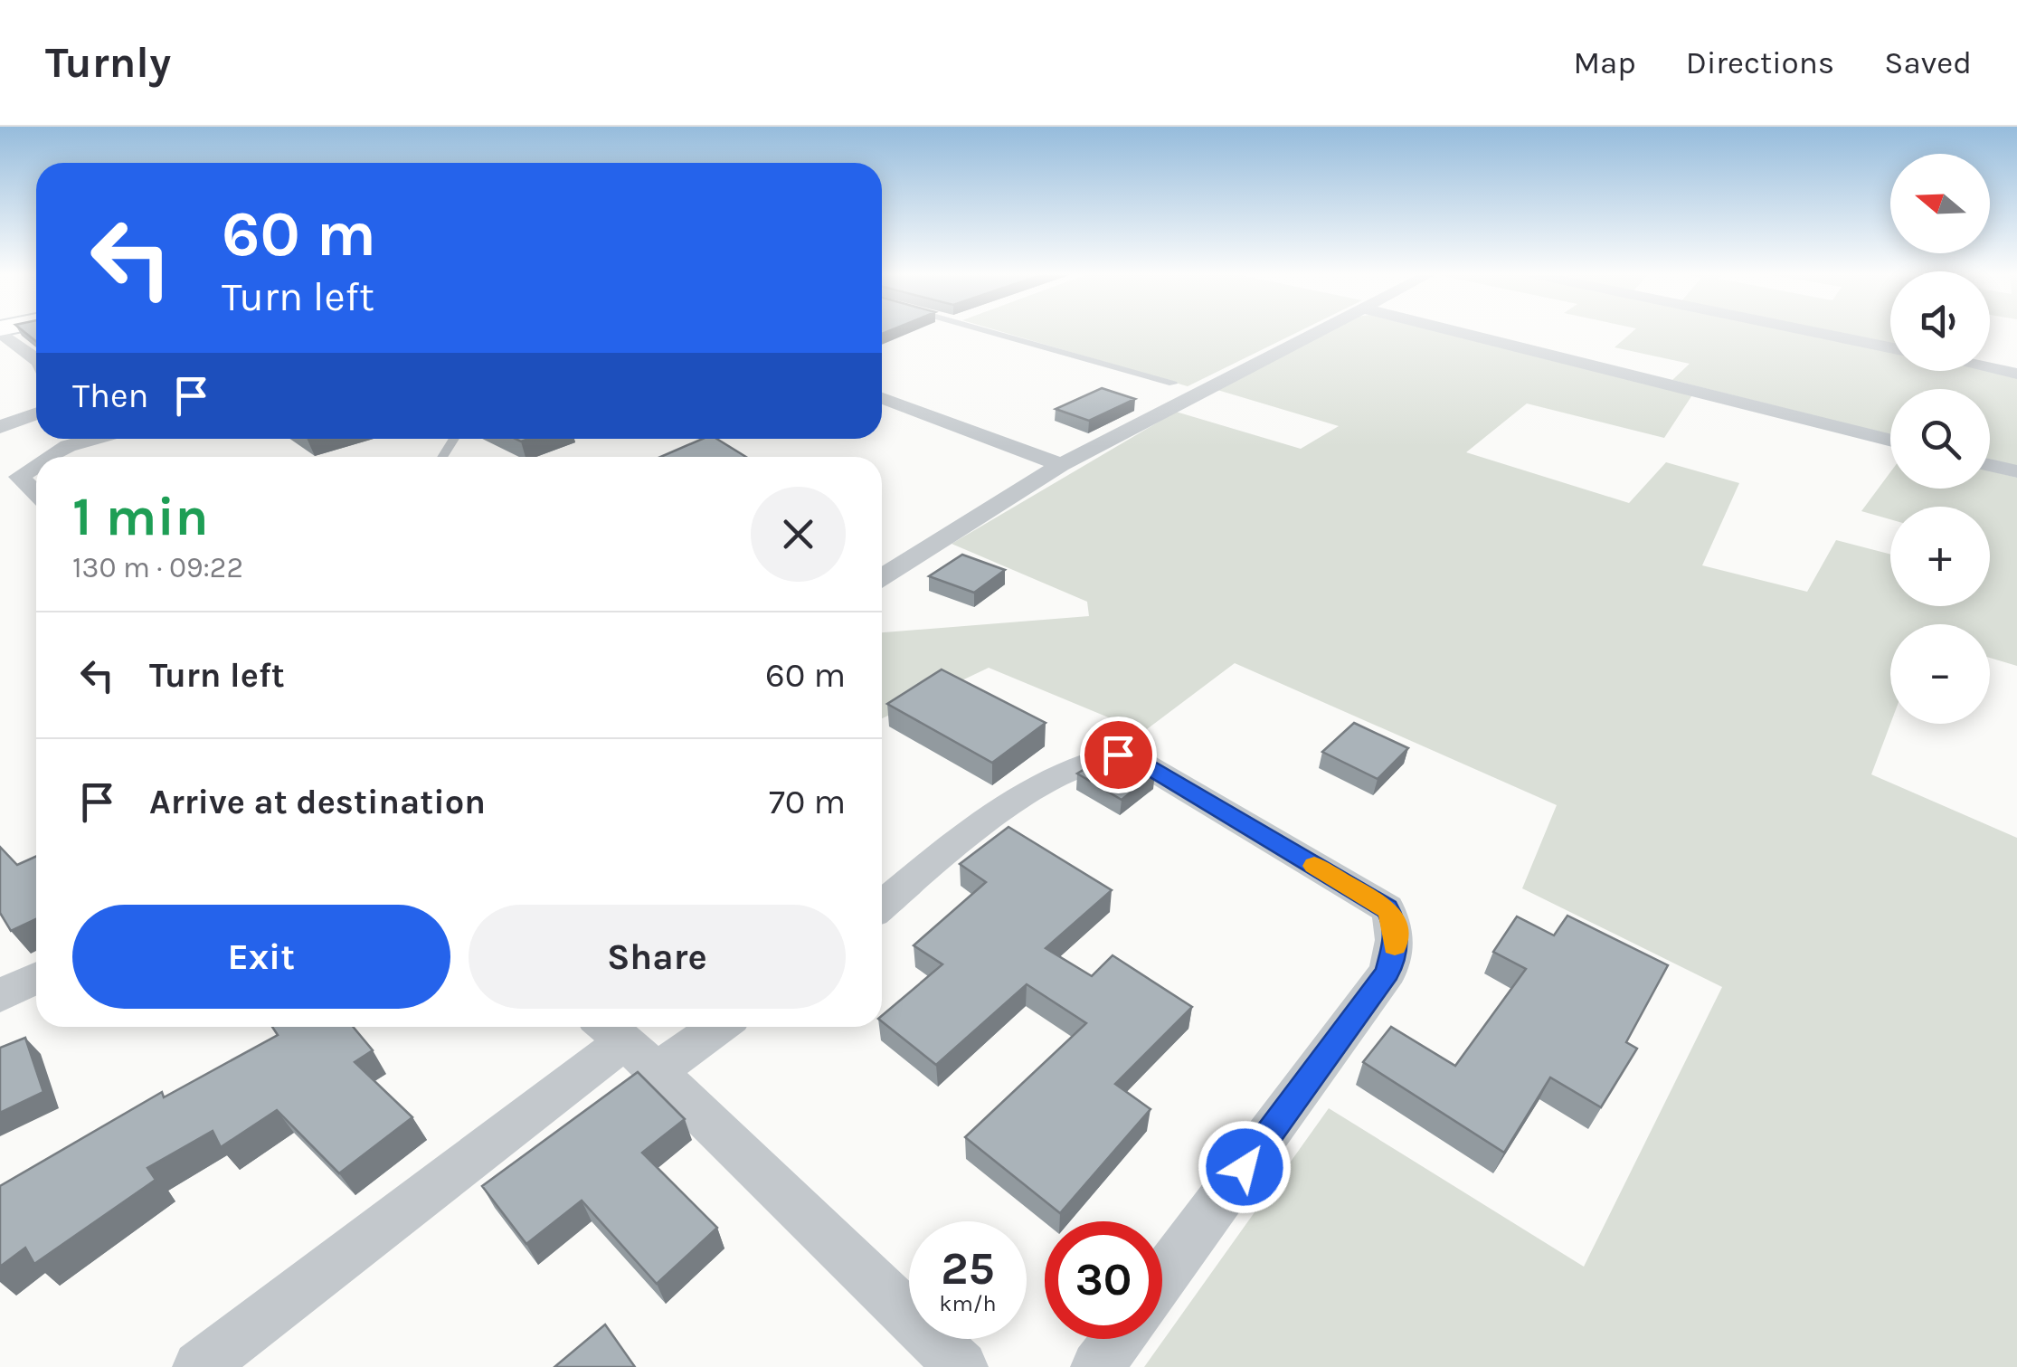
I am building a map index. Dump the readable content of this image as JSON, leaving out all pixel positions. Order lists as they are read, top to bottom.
{
  "north": "left",
  "page": {
    "header": "Turnly",
    "nav": ["Map", "Directions", "Saved"],
    "map_buttons": ["+", "−"],
    "turn": ["60 m", "Turn left"],
    "then": "Then",
    "heading": ["1 min", "130 m · 09:22"],
    "list": [
      {
        "name": "Turn left",
        "value": "60 m"
      },
      {
        "name": "Arrive at destination",
        "value": "70 m"
      }
    ],
    "buttons": ["Exit", "Share"],
    "speed": "25 km/h",
    "limit": "30"
  }
}
